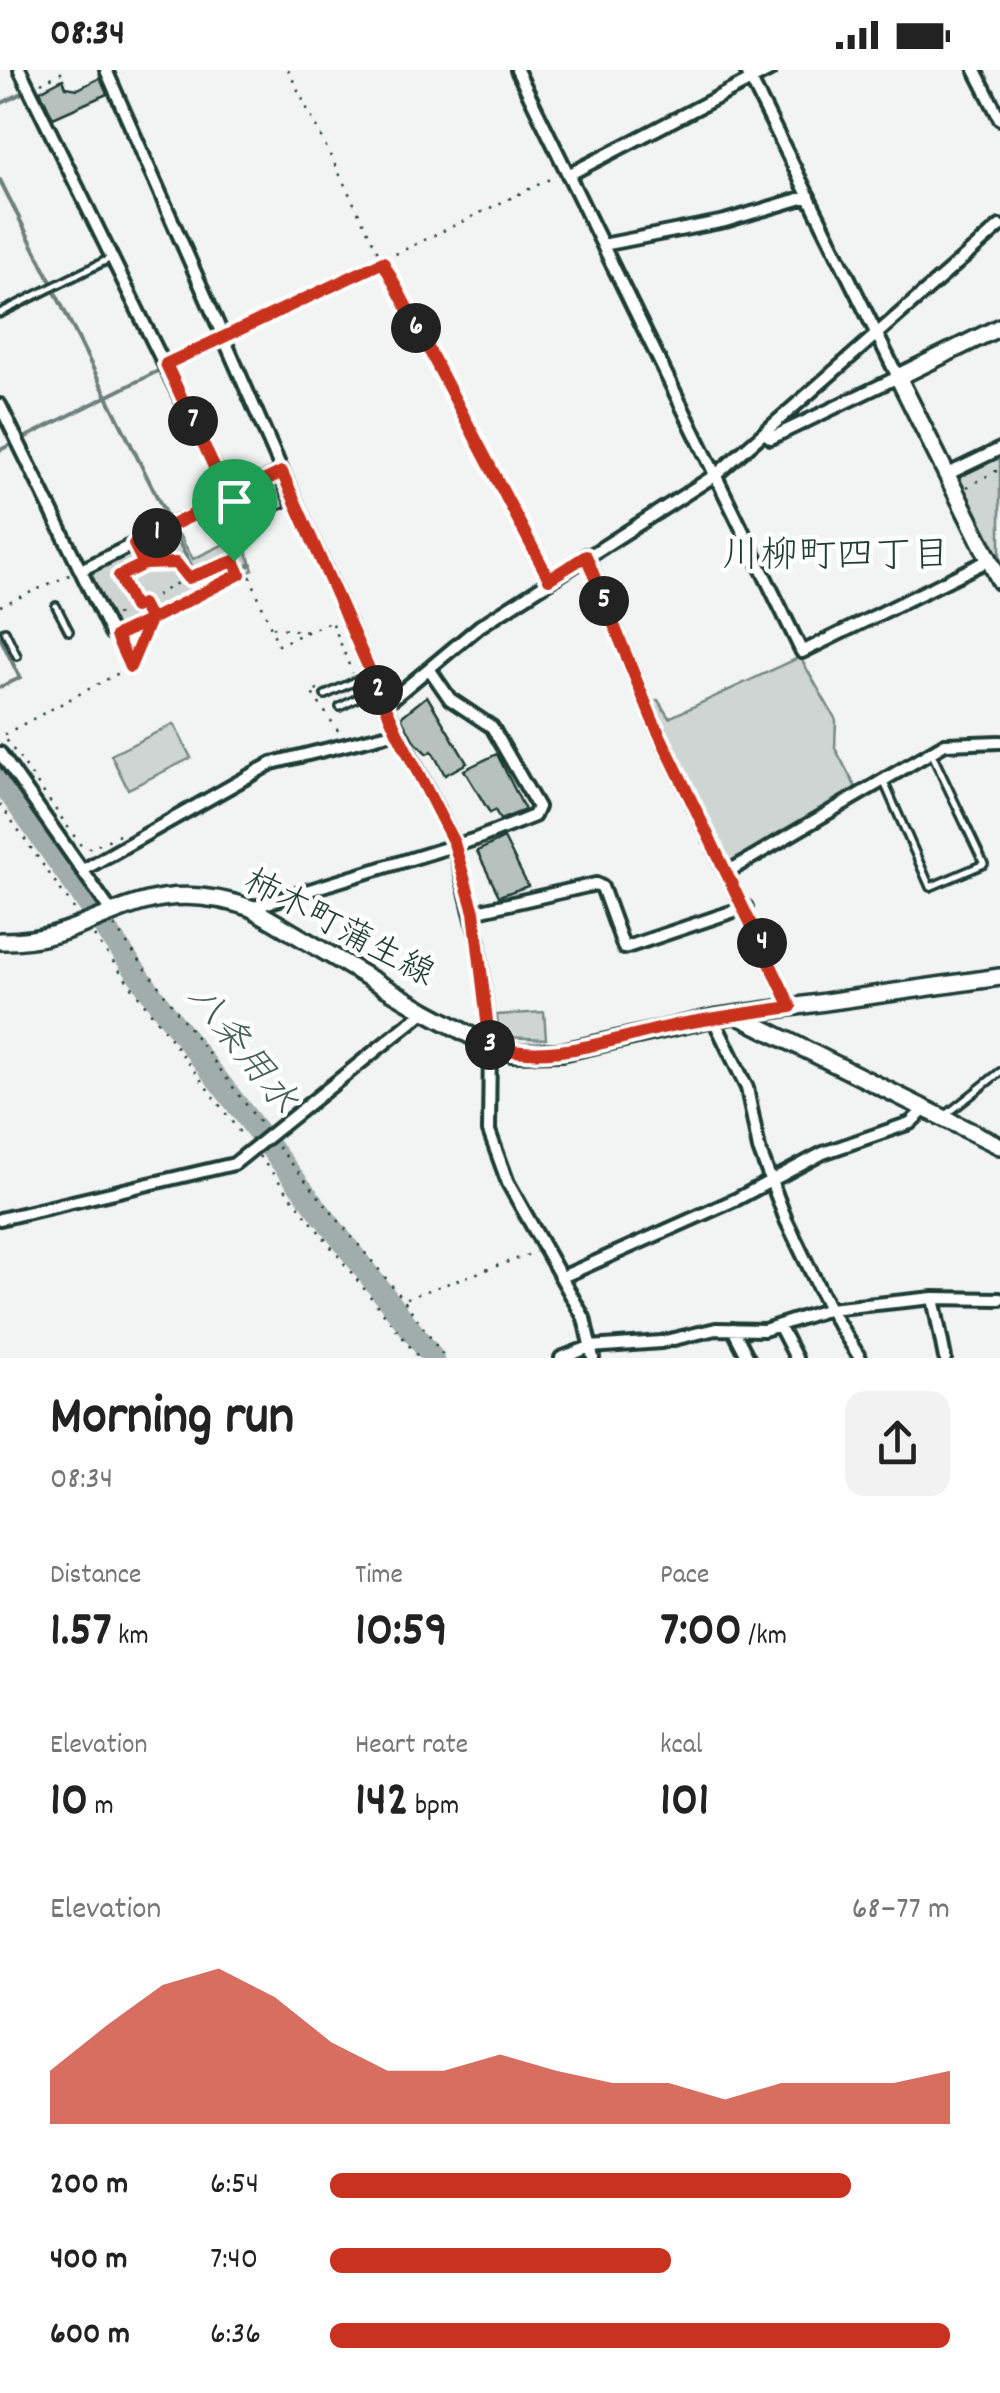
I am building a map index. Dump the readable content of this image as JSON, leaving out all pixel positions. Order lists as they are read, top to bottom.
{
  "streets": {
    "main road": ["柿木町蒲生線"]
  },
  "districts": ["川柳町四丁目"],
  "water": ["八条用水"],
  "page": {
    "status": "08:34",
    "pins": [
      "6",
      "7",
      "1",
      "5",
      "2",
      "4",
      "3"
    ],
    "heading": ["Morning run", "08:34"],
    "stats": [
      ["Distance", "1.57 km"],
      ["Time", "10:59"],
      ["Pace", "7:00 /km"],
      ["Elevation", "10 m"],
      ["Heart rate", "142 bpm"],
      ["kcal", "101"]
    ],
    "chart": ["Elevation", "68–77 m"],
    "list": [
      {
        "name": "200 m",
        "note": "6:54"
      },
      {
        "name": "400 m",
        "note": "7:40"
      },
      {
        "name": "600 m",
        "note": "6:36"
      }
    ]
  }
}
